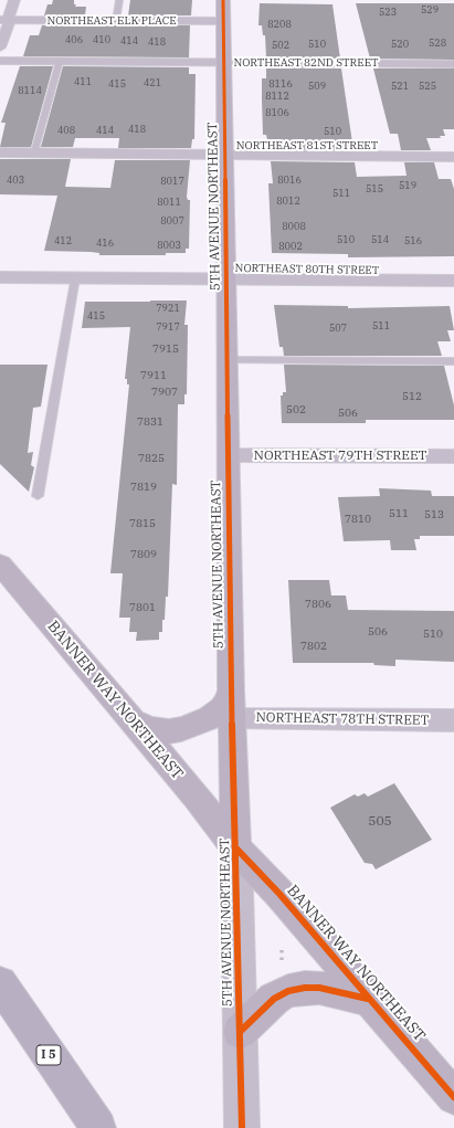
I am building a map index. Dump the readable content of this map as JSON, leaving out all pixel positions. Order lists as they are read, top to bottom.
{
  "streets": {
    "highway": ["I 5"],
    "main road": ["5TH AVENUE NORTHEAST", "BANNER WAY NORTHEAST"],
    "street": [
      "NORTHEAST ELK PLACE",
      "NORTHEAST 82ND STREET",
      "NORTHEAST 81ST STREET",
      "NORTHEAST 80TH STREET",
      "NORTHEAST 79TH STREET",
      "NORTHEAST 78TH STREET"
    ]
  },
  "crossings": [
    ["NORTHEAST ELK PLACE", "5TH AVENUE NORTHEAST"],
    ["NORTHEAST 82ND STREET", "5TH AVENUE NORTHEAST"],
    ["NORTHEAST 81ST STREET", "5TH AVENUE NORTHEAST"],
    ["5TH AVENUE NORTHEAST", "NORTHEAST 80TH STREET"],
    ["5TH AVENUE NORTHEAST", "NORTHEAST 79TH STREET"],
    ["5TH AVENUE NORTHEAST", "BANNER WAY NORTHEAST"],
    ["5TH AVENUE NORTHEAST", "NORTHEAST 78TH STREET"]
  ],
  "house_numbers": [
    "529",
    "523",
    "8208",
    "406",
    "410",
    "414",
    "418",
    "528",
    "510",
    "520",
    "502",
    "411",
    "421",
    "415",
    "8116",
    "509",
    "521",
    "525",
    "8114",
    "8112",
    "8106",
    "418",
    "408",
    "414",
    "510",
    "403",
    "8016",
    "8017",
    "519",
    "515",
    "511",
    "8012",
    "8011",
    "8007",
    "8008",
    "510",
    "514",
    "412",
    "516",
    "416",
    "8003",
    "8002",
    "7921",
    "415",
    "511",
    "7917",
    "507",
    "7915",
    "7911",
    "7907",
    "512",
    "502",
    "506",
    "7831",
    "7825",
    "7819",
    "511",
    "513",
    "7810",
    "7815",
    "7809",
    "7806",
    "7801",
    "506",
    "510",
    "7802",
    "505"
  ]
}
